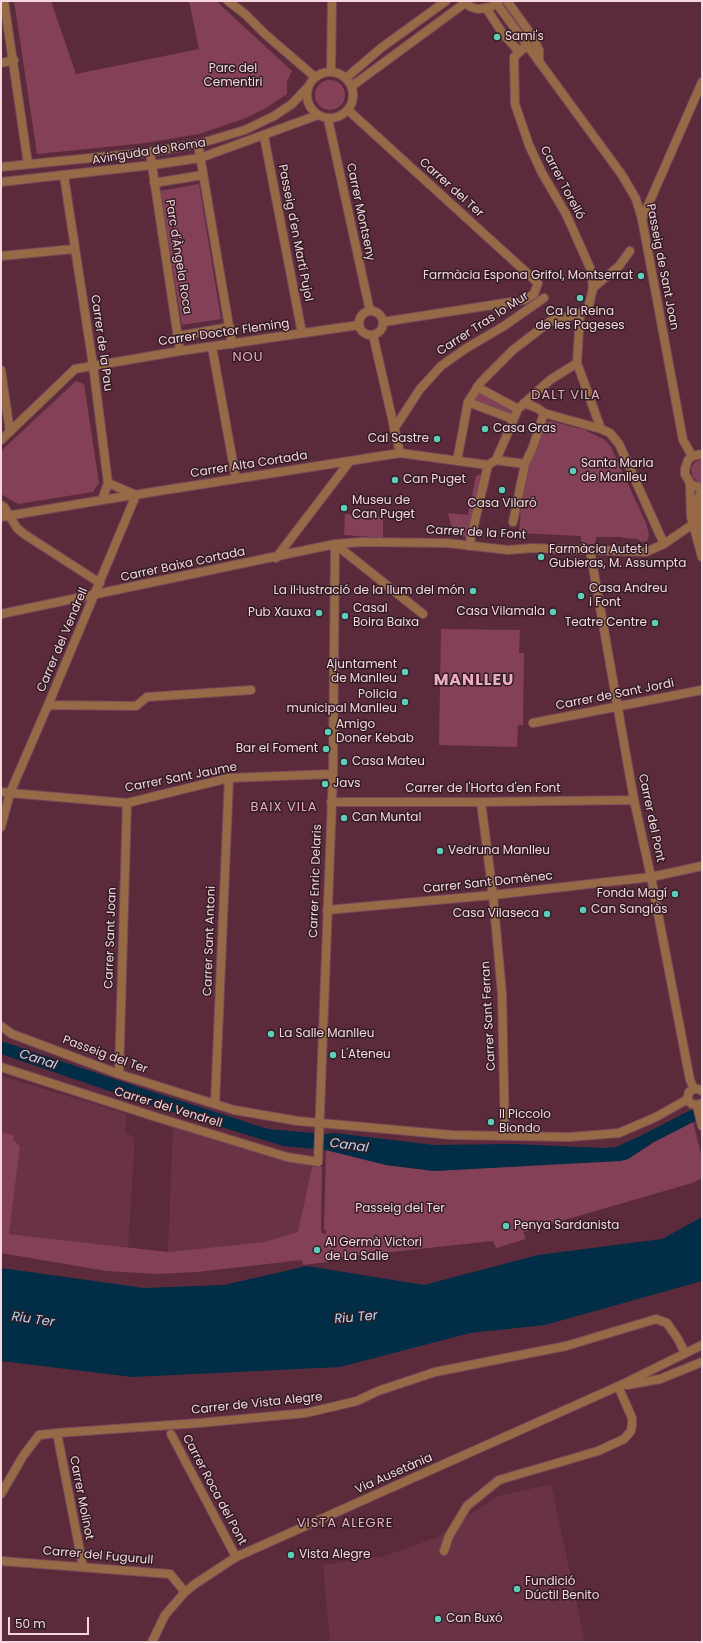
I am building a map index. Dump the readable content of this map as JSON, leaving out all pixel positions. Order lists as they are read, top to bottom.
{
  "streets": {
    "street": [
      "Avinguda de Roma",
      "Carrer Torelló",
      "Carrer del Ter",
      "Carrer Montseny",
      "Passeig d'en Martí Pujol",
      "Parc d'Àngela Roca",
      "Passeig de Sant Joan",
      "Carrer Tras lo Mur",
      "Carrer Doctor Fleming",
      "Carrer de la Pau",
      "Carrer Alta Cortada",
      "Carrer de la Font",
      "Carrer Baixa Cortada",
      "Carrer del Vendrell",
      "Carrer de Sant Jordi",
      "Carrer Sant Jaume",
      "Carrer de l'Horta d'en Font",
      "Carrer del Pont",
      "Carrer Enric Delaris",
      "Carrer Sant Domènec",
      "Carrer Sant Joan",
      "Carrer Sant Antoni",
      "Carrer Sant Ferran",
      "Passeig del Ter",
      "Carrer de Vista Alegre",
      "Via Ausetània",
      "Carrer Roca del Pont",
      "Carrer Molinot",
      "Carrer del Fugurull"
    ]
  },
  "crossings": [
    ["Avinguda de Roma", "Carrer del Ter"],
    ["Avinguda de Roma", "Carrer Montseny"],
    ["Avinguda de Roma", "Passeig d'en Martí Pujol"],
    ["Avinguda de Roma", "Parc d'Àngela Roca"],
    ["Avinguda de Roma", "Carrer de la Pau"],
    ["Carrer Torelló", "Passeig de Sant Joan"],
    ["Carrer del Ter", "Carrer Montseny"],
    ["Carrer del Ter", "Carrer Doctor Fleming"],
    ["Carrer Montseny", "Carrer Doctor Fleming"],
    ["Passeig d'en Martí Pujol", "Carrer Doctor Fleming"],
    ["Parc d'Àngela Roca", "Carrer Doctor Fleming"],
    ["Carrer Doctor Fleming", "Carrer de la Pau"],
    ["Carrer Alta Cortada", "Carrer del Vendrell"],
    ["Carrer de la Font", "Carrer Baixa Cortada"],
    ["Carrer de la Font", "Carrer del Pont"],
    ["Carrer de la Font", "Carrer Enric Delaris"],
    ["Carrer Baixa Cortada", "Carrer del Vendrell"],
    ["Carrer del Vendrell", "Carrer Sant Jaume"],
    ["Carrer del Vendrell", "Carrer Enric Delaris"],
    ["Carrer del Vendrell", "Passeig del Ter"],
    ["Carrer de Sant Jordi", "Carrer del Pont"],
    ["Carrer Sant Jaume", "Carrer Enric Delaris"],
    ["Carrer Sant Jaume", "Carrer Sant Joan"],
    ["Carrer Sant Jaume", "Carrer Sant Antoni"],
    ["Carrer de l'Horta d'en Font", "Carrer del Pont"],
    ["Carrer de l'Horta d'en Font", "Carrer Enric Delaris"],
    ["Carrer de l'Horta d'en Font", "Carrer Sant Ferran"],
    ["Carrer del Pont", "Carrer Sant Domènec"],
    ["Carrer Enric Delaris", "Carrer Sant Domènec"],
    ["Carrer Enric Delaris", "Passeig del Ter"],
    ["Carrer Sant Domènec", "Carrer Sant Ferran"],
    ["Carrer Sant Joan", "Passeig del Ter"],
    ["Carrer Sant Antoni", "Passeig del Ter"],
    ["Carrer Sant Ferran", "Passeig del Ter"],
    ["Carrer de Vista Alegre", "Via Ausetània"],
    ["Carrer de Vista Alegre", "Carrer Molinot"],
    ["Via Ausetània", "Carrer Roca del Pont"],
    ["Via Ausetània", "Carrer del Fugurull"],
    ["Carrer Molinot", "Carrer del Fugurull"]
  ],
  "districts": [
    "NOU",
    "DALT VILA",
    "MANLLEU",
    "BAIX VILA",
    "VISTA ALEGRE"
  ],
  "water": ["Canal", "Riu Ter"],
  "parks": ["Parc del Cementiri", "Passeig del Ter"],
  "places": [
    "Sami's",
    "Farmàcia Espona Grifol, Montserrat",
    "Ca la Reina de les Pageses",
    "Casa Gras",
    "Cal Sastre",
    "Santa Maria de Manlleu",
    "Can Puget",
    "Casa Vilaró",
    "Museu de Can Puget",
    "Farmàcia Autet i Gubieras, M. Assumpta",
    "La il·lustració de la llum del món",
    "Casa Andreu i Font",
    "Casa Vilamala",
    "Pub Xauxa",
    "Casal Boira Baixa",
    "Teatre Centre",
    "Ajuntament de Manlleu",
    "Policia municipal Manlleu",
    "Amigo Doner Kebab",
    "Bar el Foment",
    "Casa Mateu",
    "Javs",
    "Can Muntal",
    "Vedruna Manlleu",
    "Fonda Magí",
    "Can Sanglàs",
    "Casa Vilaseca",
    "La Salle Manlleu",
    "L'Ateneu",
    "Il Piccolo Biondo",
    "Penya Sardanista",
    "Al Germà Victori de La Salle",
    "Vista Alegre",
    "Fundició Dúctil Benito",
    "Can Buxó"
  ],
  "scale_bar": "50 m"
}
